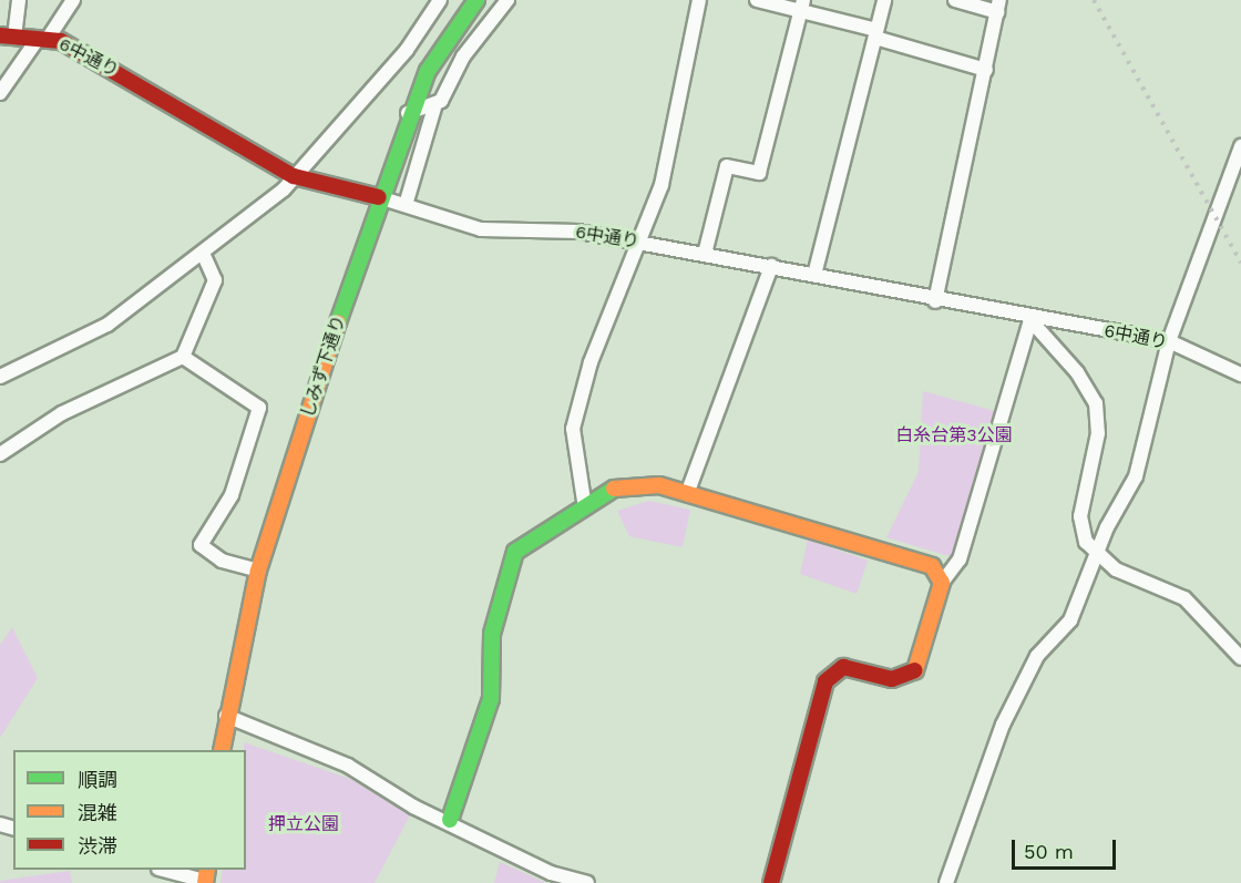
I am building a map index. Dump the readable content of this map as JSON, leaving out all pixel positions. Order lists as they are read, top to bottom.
{
  "streets": {
    "street": ["6中通り", "しみず下通り"]
  },
  "crossings": [
    ["6中通り", "しみず下通り"]
  ],
  "parks": ["白糸台第3公園", "押立公園"],
  "legend": ["順調", "混雑", "渋滞"],
  "scale_bar": "50 m"
}
